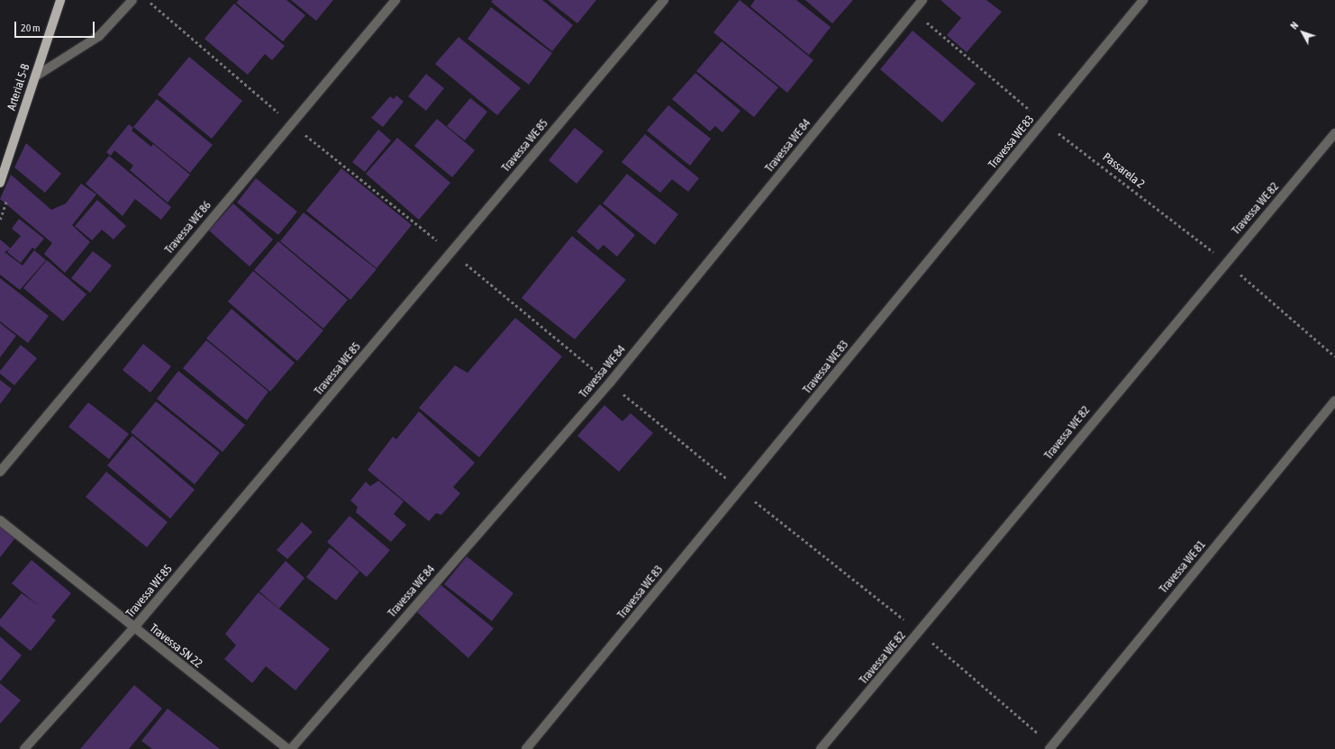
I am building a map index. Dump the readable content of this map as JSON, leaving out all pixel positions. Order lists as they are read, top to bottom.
{
  "streets": {
    "main road": ["Arterial 5-B"],
    "street": [
      "Travessa WE 83",
      "Travessa WE 85",
      "Travessa WE 84",
      "Travessa WE 82",
      "Travessa WE 86",
      "Travessa WE 81",
      "Travessa SN 22"
    ],
    "path": ["Passarela 2"]
  },
  "crossings": [
    ["Travessa WE 83", "Passarela 2"],
    ["Travessa WE 85", "Travessa SN 22"],
    ["Travessa WE 84", "Passarela 2"],
    ["Passarela 2", "Travessa WE 82"]
  ],
  "scale_bar": "20 m",
  "north": "top left"
}
